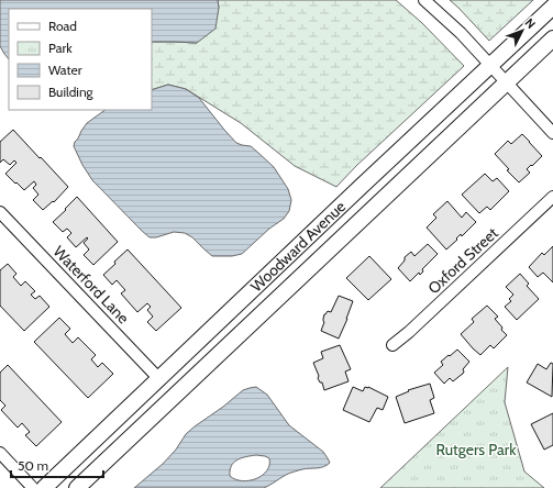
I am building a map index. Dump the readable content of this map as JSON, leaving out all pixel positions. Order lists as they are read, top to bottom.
{
  "streets": {
    "street": ["Woodward Avenue", "Oxford Street", "Waterford Lane"]
  },
  "crossings": [
    ["Woodward Avenue", "Waterford Lane"]
  ],
  "parks": ["Rutgers Park"],
  "legend": [
    "Road",
    "Park",
    "Water",
    "Building"
  ],
  "scale_bar": "50 m",
  "north": "top right"
}
